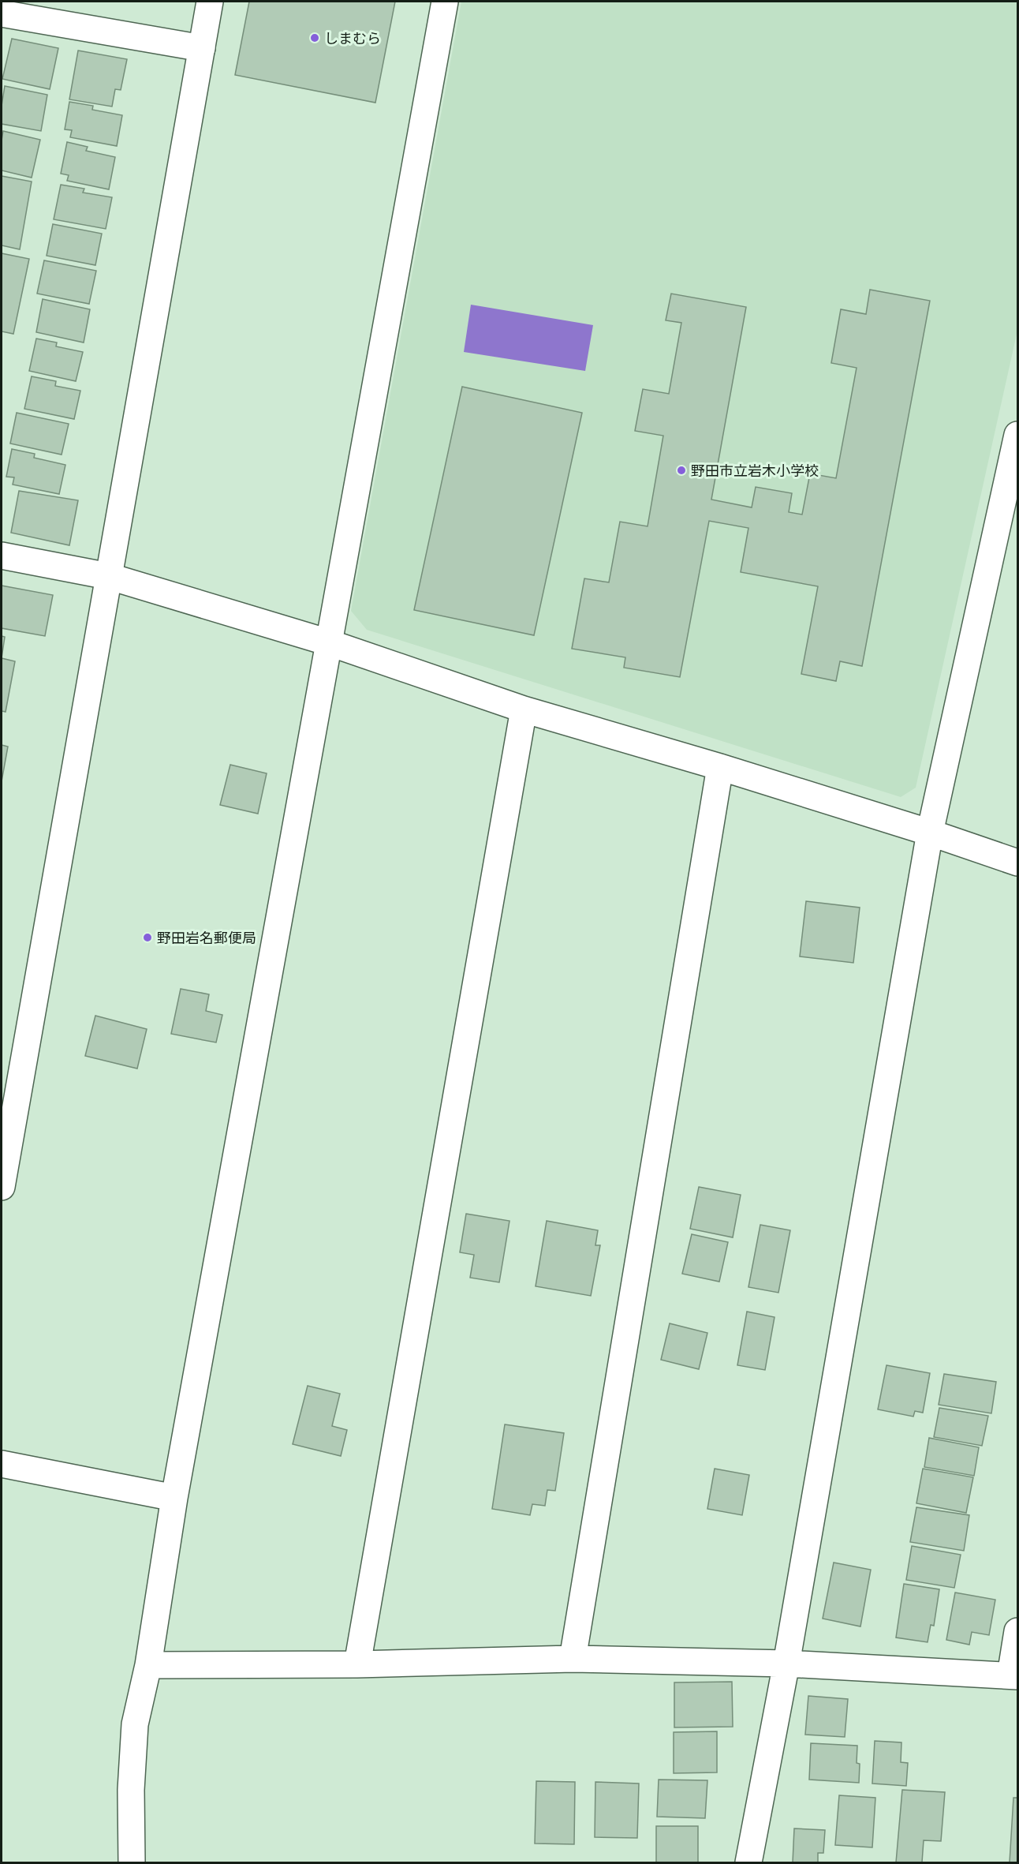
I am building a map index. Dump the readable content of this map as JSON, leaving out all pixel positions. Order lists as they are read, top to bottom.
{
  "places": ["しまむら", "野田市立岩木小学校", "野田岩名郵便局"]
}
